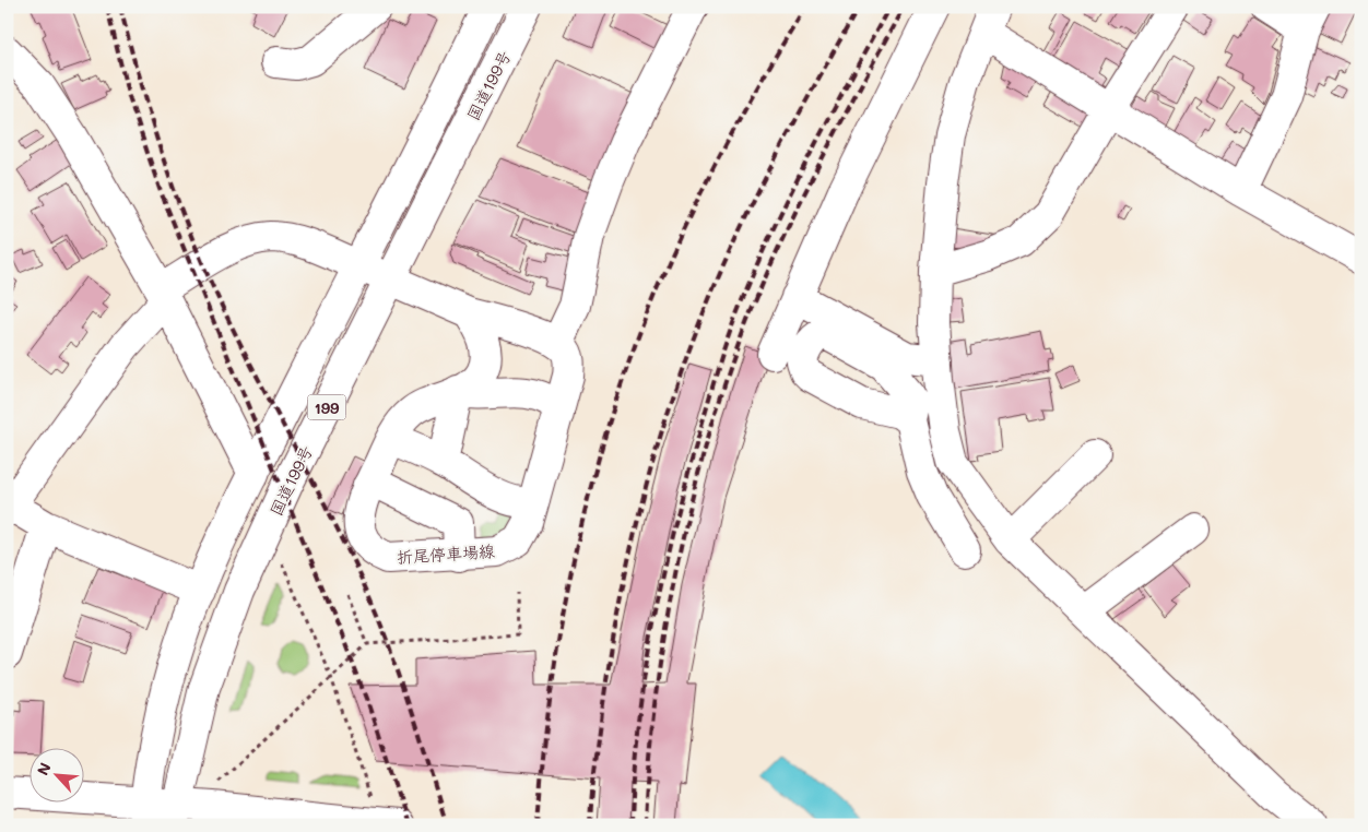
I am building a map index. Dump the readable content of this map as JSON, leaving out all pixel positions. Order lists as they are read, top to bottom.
{
  "streets": {
    "main road": ["国道199号", "199", "折尾停車場線"]
  },
  "north": "top left"
}
